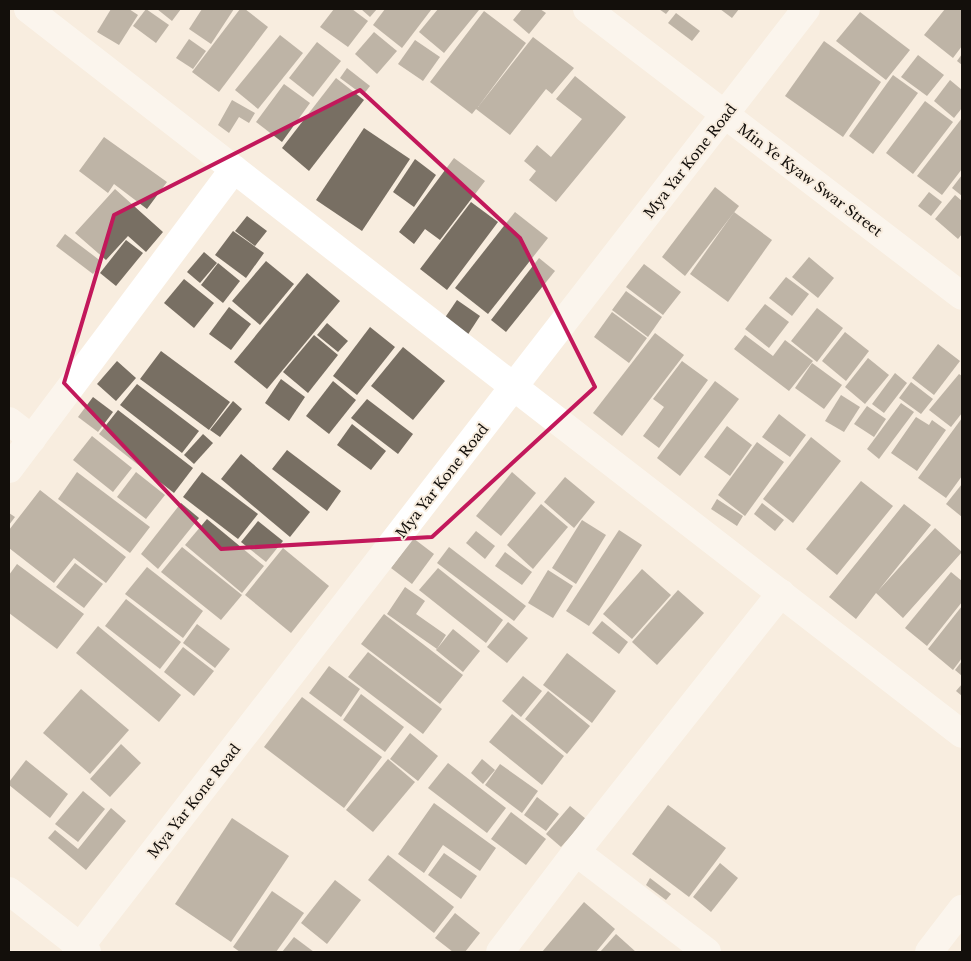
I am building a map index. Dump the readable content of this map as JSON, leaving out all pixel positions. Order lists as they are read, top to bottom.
{
  "streets": {
    "street": ["Mya Yar Kone Road", "Min Ye Kyaw Swar Street"]
  },
  "crossings": [
    ["Mya Yar Kone Road", "Min Ye Kyaw Swar Street"]
  ]
}
